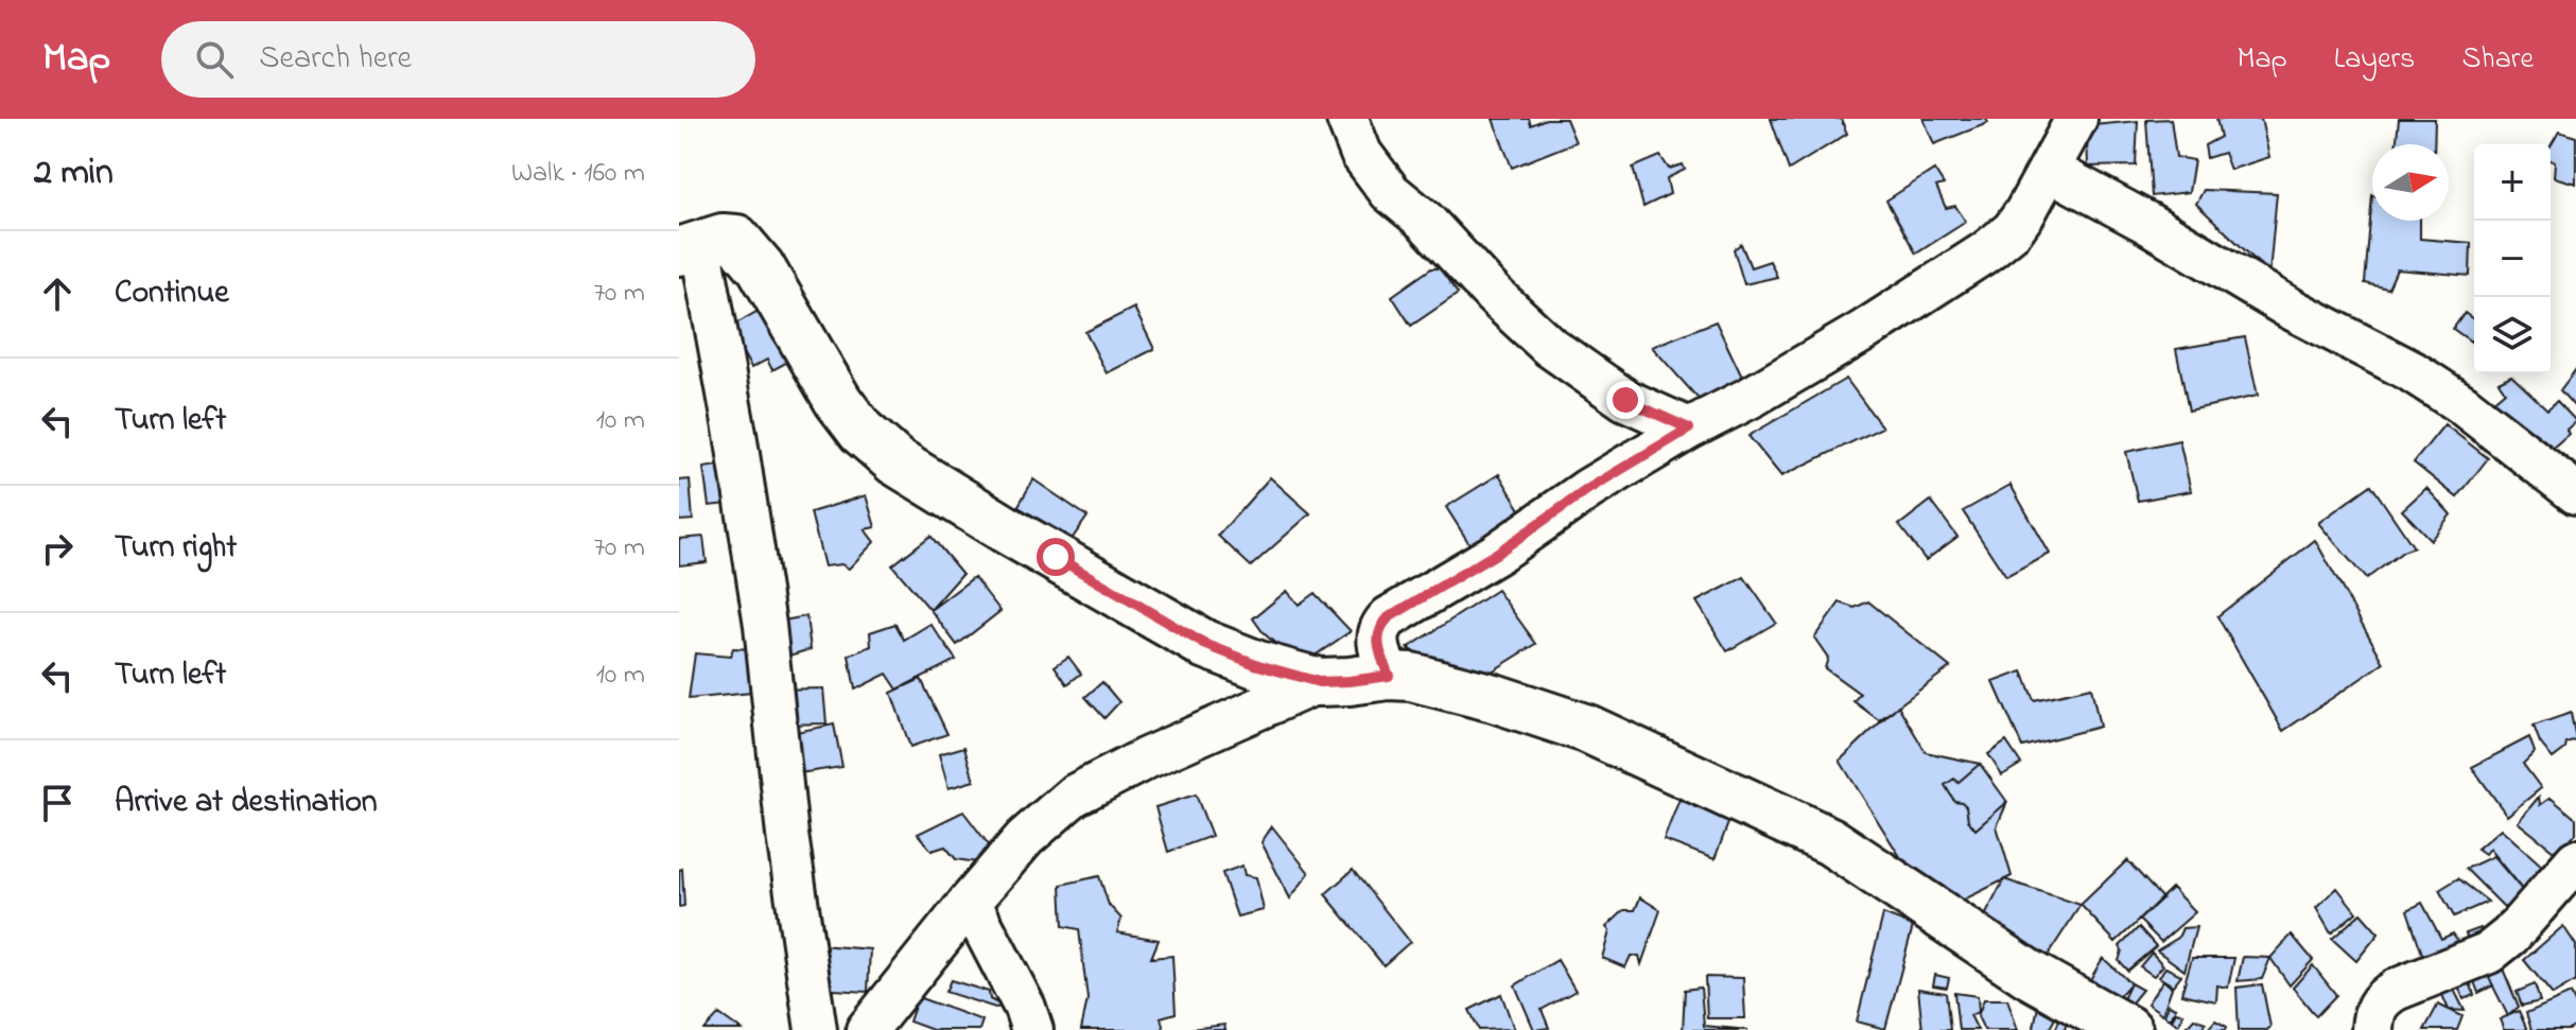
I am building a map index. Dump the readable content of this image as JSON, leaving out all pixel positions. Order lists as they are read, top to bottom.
{
  "north": "right",
  "page": {
    "header": "Map",
    "search": "Search here",
    "nav": ["Map", "Layers", "Share"],
    "heading": ["2 min", "Walk · 160 m"],
    "map_buttons": ["+", "−"],
    "list": [
      ["Continue", "70 m"],
      ["Turn left", "10 m"],
      ["Turn right", "70 m"],
      ["Turn left", "10 m"],
      "Arrive at destination"
    ]
  }
}
